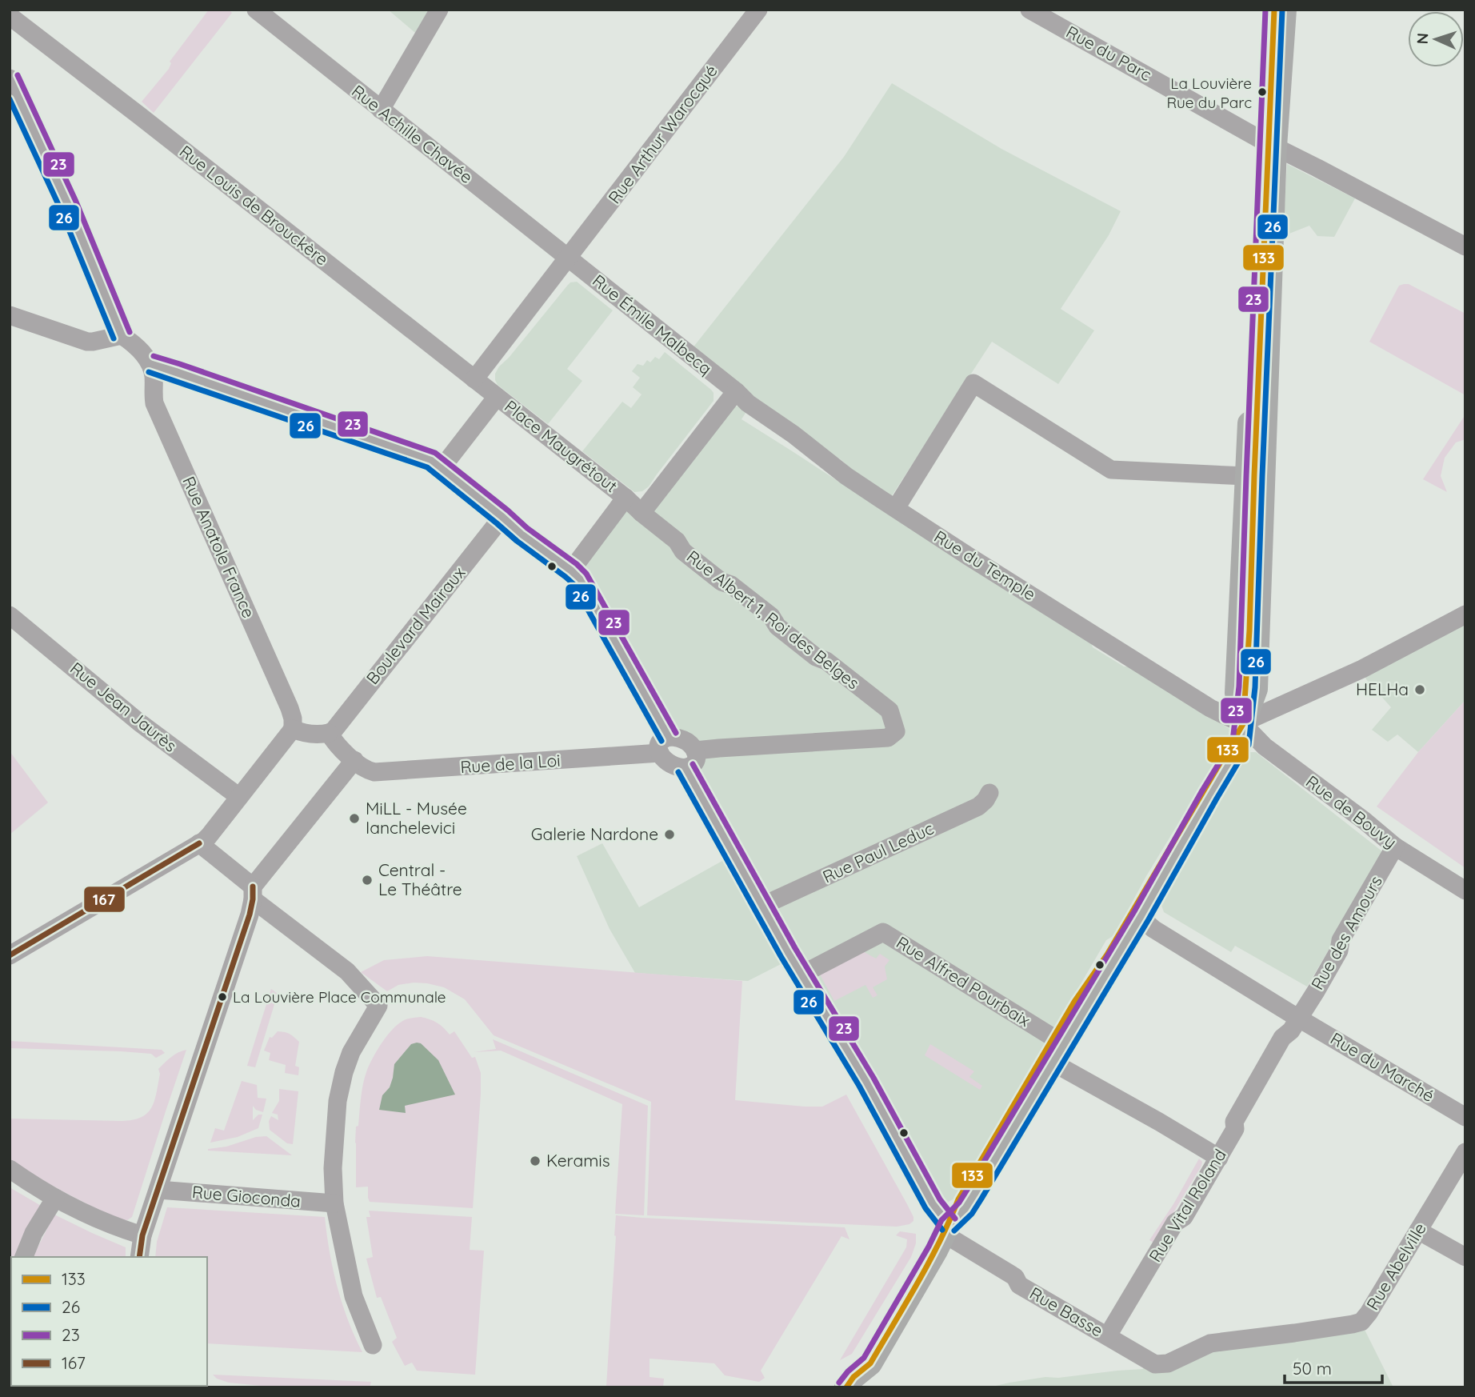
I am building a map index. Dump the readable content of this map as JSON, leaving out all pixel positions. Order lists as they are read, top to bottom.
{
  "streets": {
    "street": [
      "Rue du Parc",
      "Rue Achille Chavée",
      "Rue Arthur Warocqué",
      "Rue Louis de Brouckère",
      "Rue Émile Malbecq",
      "Place Maugrétout",
      "Rue Anatole France",
      "Rue du Temple",
      "Rue Albert 1, Roi des Belges",
      "Boulevard Mairaux",
      "Rue Jean Jaurès",
      "Rue de la Loi",
      "Rue de Bouvy",
      "Rue Paul Leduc",
      "Rue des Amours",
      "Rue Alfred Pourbaix",
      "Rue du Marché",
      "Rue Gioconda",
      "Rue Vital Roland",
      "Rue Abelville",
      "Rue Basse"
    ]
  },
  "crossings": [
    ["Rue Achille Chavée", "Rue Arthur Warocqué"],
    ["Rue Achille Chavée", "Rue Émile Malbecq"],
    ["Rue Arthur Warocqué", "Rue Louis de Brouckère"],
    ["Rue Arthur Warocqué", "Rue Émile Malbecq"],
    ["Rue Louis de Brouckère", "Place Maugrétout"],
    ["Rue Émile Malbecq", "Rue du Temple"],
    ["Place Maugrétout", "Rue Albert 1, Roi des Belges"],
    ["Rue du Temple", "Rue de Bouvy"],
    ["Rue Albert 1, Roi des Belges", "Rue de la Loi"],
    ["Rue de Bouvy", "Rue des Amours"],
    ["Rue des Amours", "Rue du Marché"],
    ["Rue des Amours", "Rue Vital Roland"],
    ["Rue du Marché", "Rue Vital Roland"],
    ["Rue Vital Roland", "Rue Basse"],
    ["Rue Abelville", "Rue Basse"]
  ],
  "places": [
    "La Louvière Rue du Parc",
    "HELHa",
    "MiLL - Musée Ianchelevici",
    "Galerie Nardone",
    "Central - Le Théâtre",
    "La Louvière Place Communale",
    "Keramis"
  ],
  "lines": [
    "transit line 133",
    "transit line 26",
    "transit line 23",
    "transit line 167"
  ],
  "legend": [
    "133",
    "26",
    "23",
    "167"
  ],
  "scale_bar": "50 m",
  "north": "left"
}
